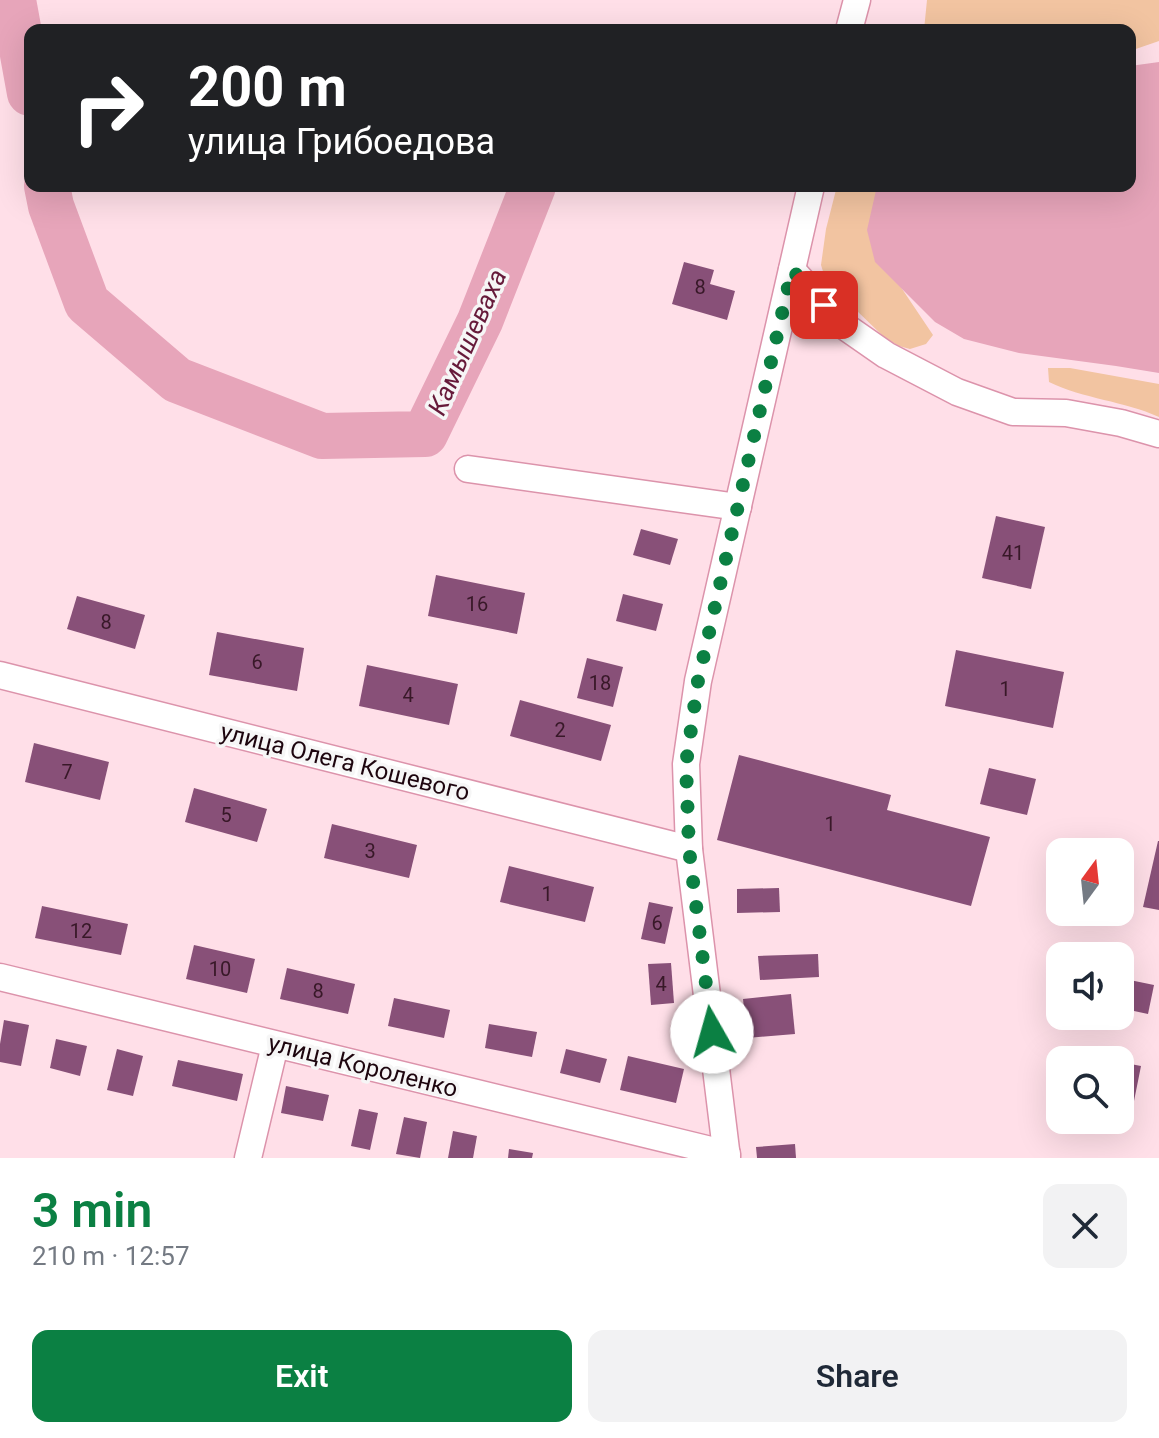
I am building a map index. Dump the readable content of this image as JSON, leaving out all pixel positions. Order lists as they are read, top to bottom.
{
  "streets": {
    "street": ["улица Олега Кошевого", "улица Короленко"]
  },
  "water": ["Камышеваха"],
  "house_numbers": [
    "8",
    "41",
    "16",
    "8",
    "6",
    "18",
    "1",
    "4",
    "2",
    "7",
    "5",
    "1",
    "3",
    "1",
    "6",
    "12",
    "10",
    "4",
    "8"
  ],
  "north": "top",
  "page": {
    "turn": ["200 m", "улица Грибоедова"],
    "heading": ["3 min", "210 m · 12:57"],
    "buttons": ["Exit", "Share"]
  }
}
